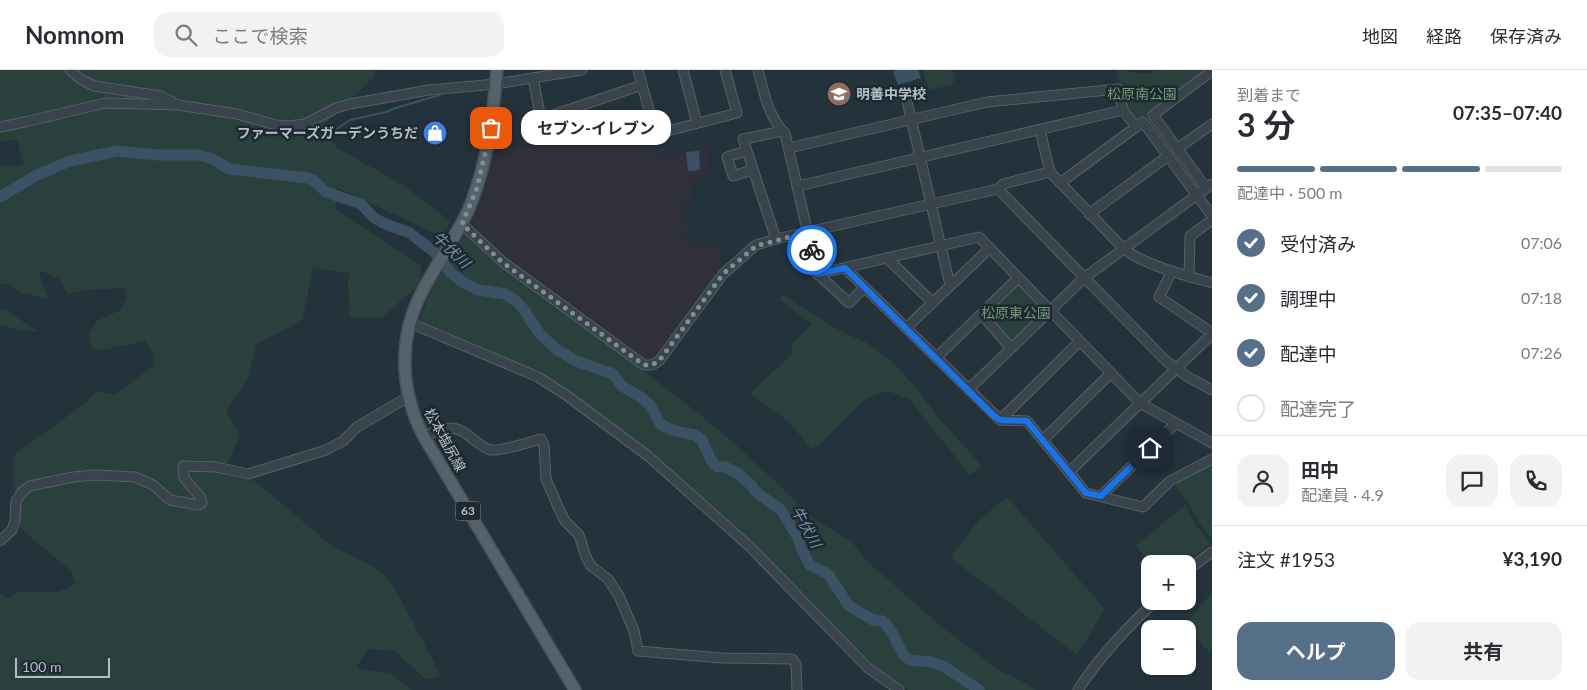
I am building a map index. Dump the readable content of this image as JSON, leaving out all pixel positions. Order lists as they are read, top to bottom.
{
  "streets": {
    "main road": ["松本塩尻線", "63"]
  },
  "water": ["牛伏川"],
  "parks": ["松原南公園", "松原東公園"],
  "places": {
    "school or university": ["明善中学校"],
    "other": ["セブン-イレブン"],
    "shop": ["ファーマーズガーデンうちだ"]
  },
  "scale_bar": "100 m",
  "page": {
    "header": "Nomnom",
    "search": "ここで検索",
    "nav": ["地図", "経路", "保存済み"],
    "heading": ["3 分", "到着まで", "07:35–07:40"],
    "panel": [
      "田中",
      "配達員 · 4.9",
      "注文 #1953",
      "¥3,190"
    ],
    "bubble": "セブン-イレブン",
    "bar": "配達中 · 500 m",
    "list": [
      ["受付済み", "07:06"],
      ["調理中", "07:18"],
      ["配達中", "07:26"],
      "配達完了"
    ],
    "map_buttons": ["+", "−"],
    "buttons": ["ヘルプ", "共有"],
    "scale": "100 m"
  }
}
